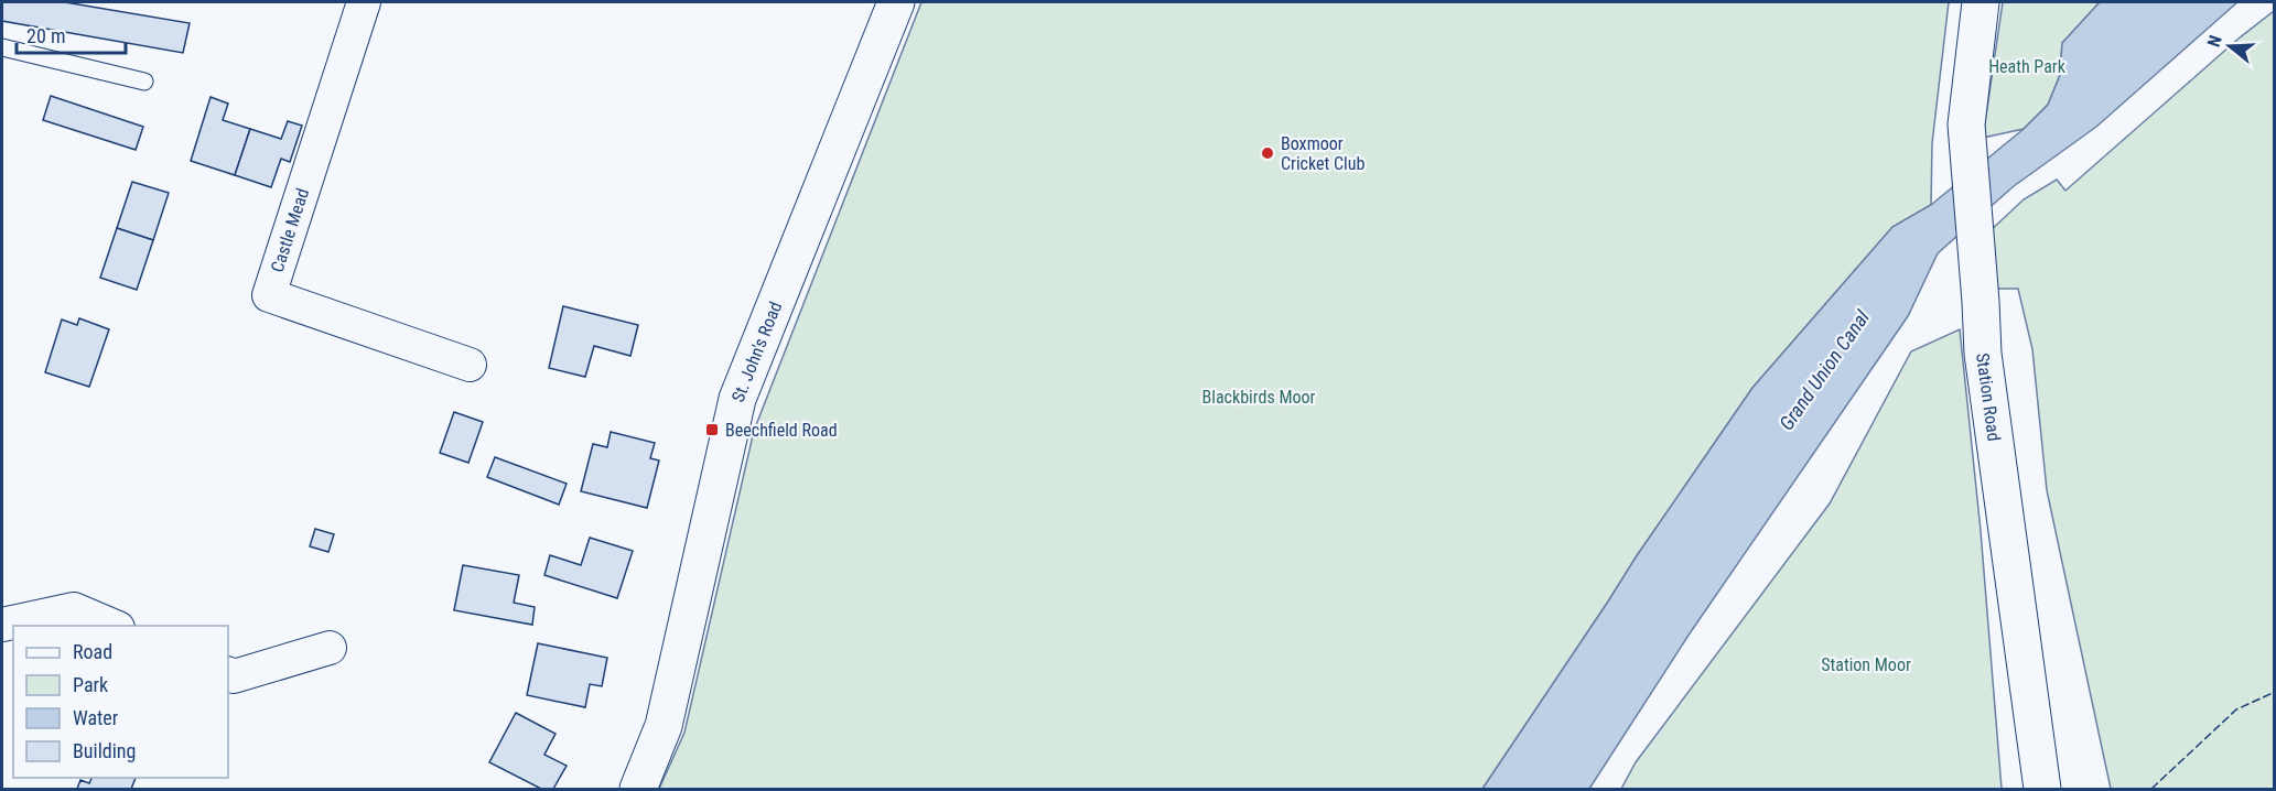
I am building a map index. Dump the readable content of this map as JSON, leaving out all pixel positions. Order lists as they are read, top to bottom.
{
  "streets": {
    "street": ["Castle Mead", "St. John's Road", "Station Road"]
  },
  "water": ["Grand Union Canal"],
  "parks": ["Heath Park", "Blackbirds Moor", "Station Moor"],
  "places": {
    "other": ["Boxmoor Cricket Club"],
    "transit": ["Beechfield Road"]
  },
  "legend": [
    "Road",
    "Park",
    "Water",
    "Building"
  ],
  "scale_bar": "20 m",
  "north": "left"
}
